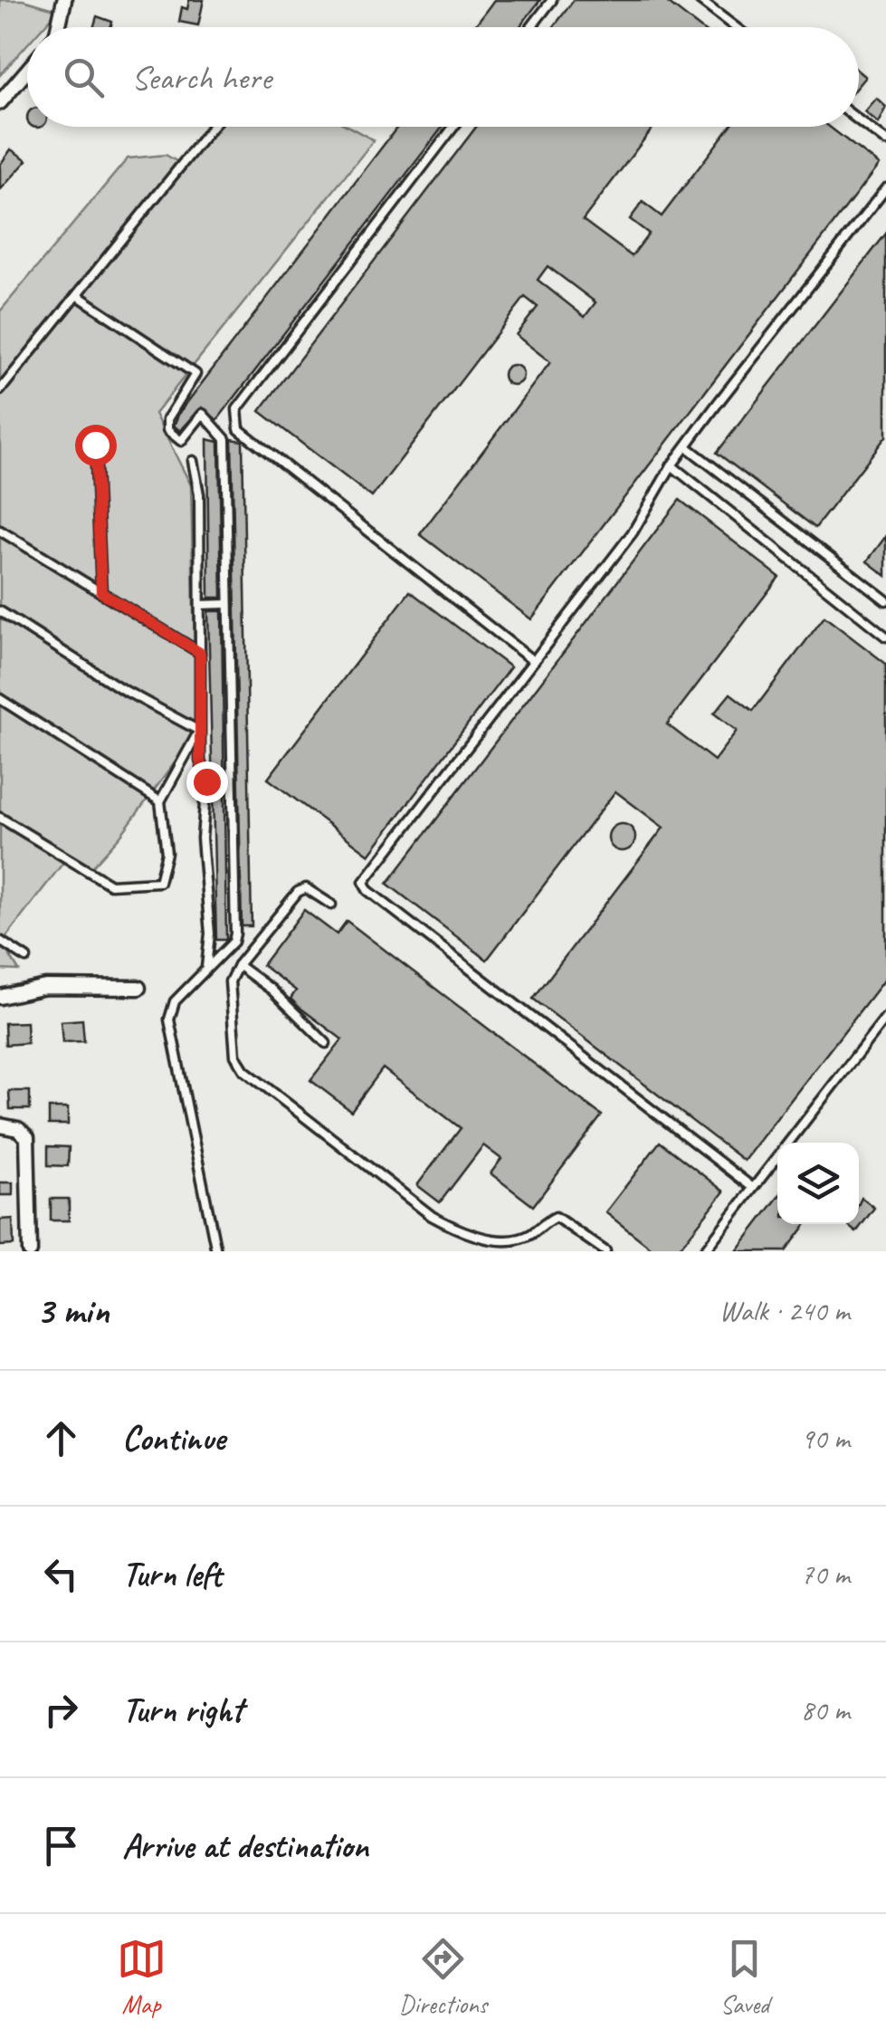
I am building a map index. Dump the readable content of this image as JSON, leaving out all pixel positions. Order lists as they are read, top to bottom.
{
  "page": {
    "search": "Search here",
    "heading": ["3 min", "Walk · 240 m"],
    "list": [
      ["Continue", "90 m"],
      ["Turn left", "70 m"],
      ["Turn right", "80 m"],
      "Arrive at destination"
    ],
    "nav": ["Map", "Directions", "Saved"]
  }
}
